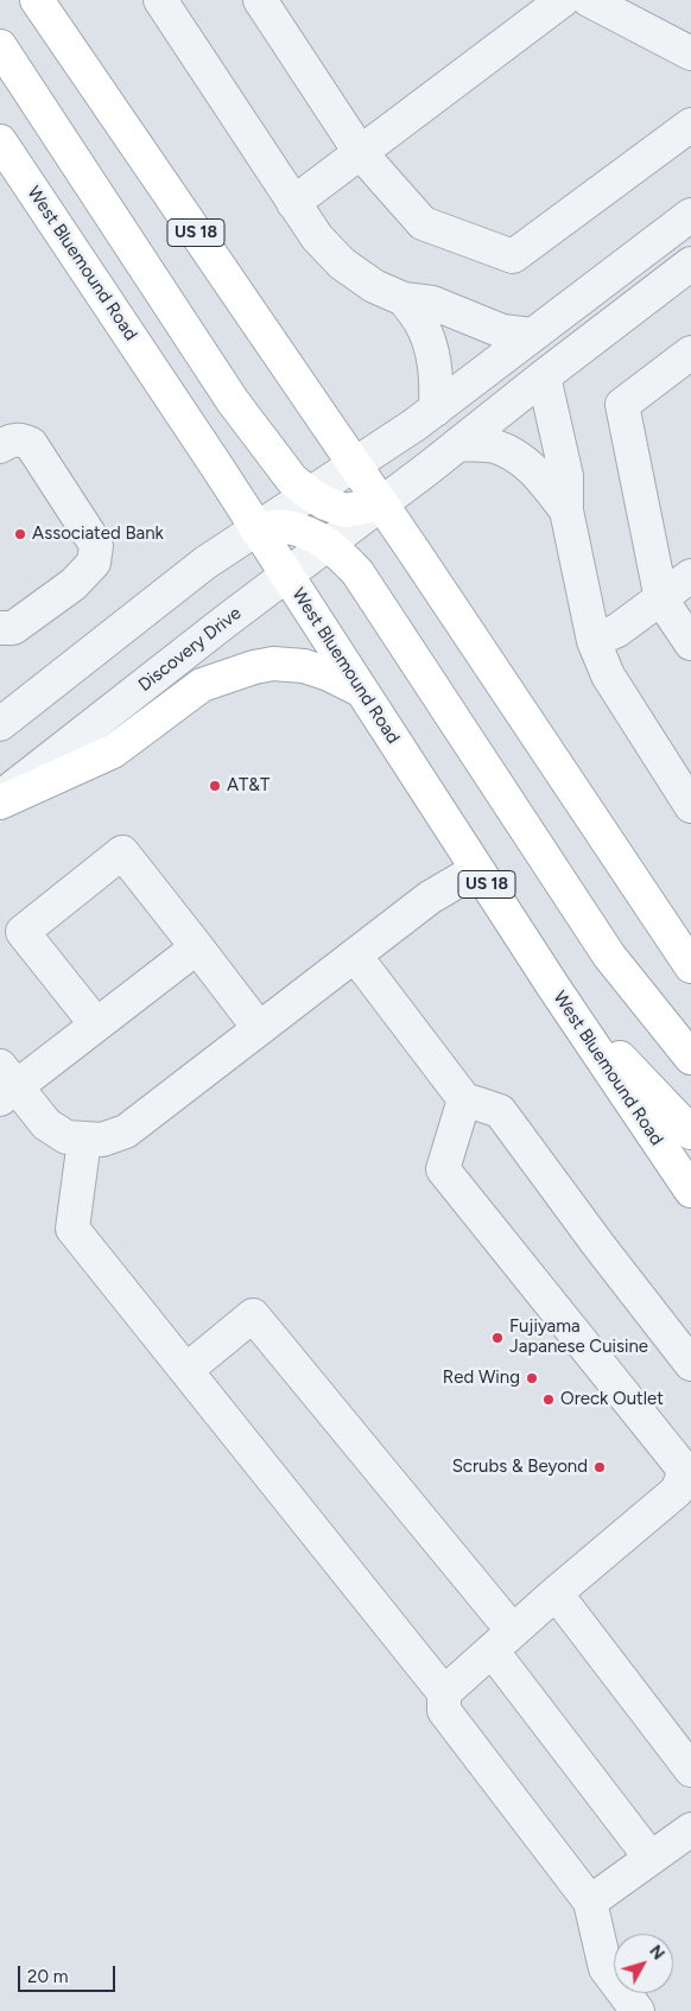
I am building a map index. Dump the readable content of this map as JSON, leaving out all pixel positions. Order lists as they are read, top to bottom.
{
  "streets": {
    "main road": ["US 18", "West Bluemound Road"],
    "street": ["Discovery Drive"]
  },
  "crossings": [
    ["US 18", "Discovery Drive"],
    ["West Bluemound Road", "Discovery Drive"]
  ],
  "places": [
    "Associated Bank",
    "AT&T",
    "Fujiyama Japanese Cuisine",
    "Red Wing",
    "Oreck Outlet",
    "Scrubs & Beyond"
  ],
  "scale_bar": "20 m",
  "north": "top right"
}
